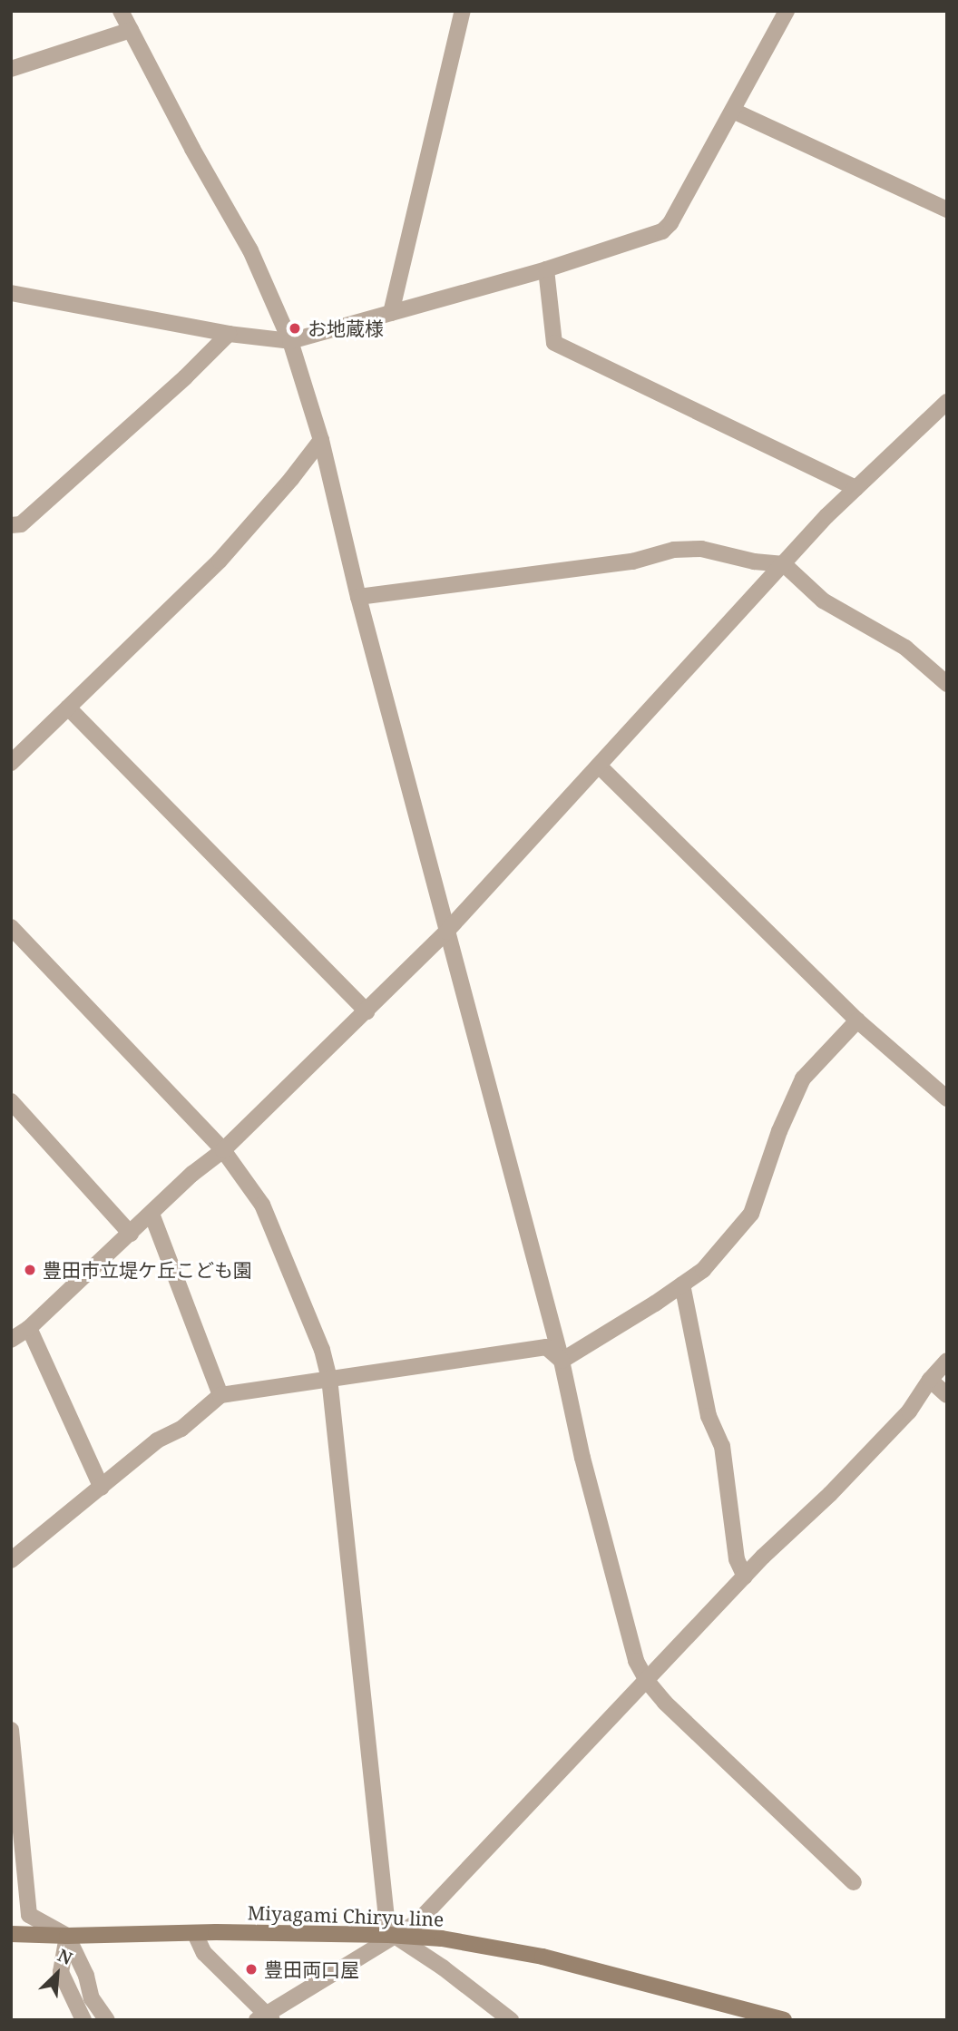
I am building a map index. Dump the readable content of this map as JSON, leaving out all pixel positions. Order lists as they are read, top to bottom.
{
  "streets": {
    "main road": ["Miyagami Chiryu line"]
  },
  "places": ["お地蔵様", "豊田市立堤ケ丘こども園", "豊田両口屋"],
  "north": "top right"
}
